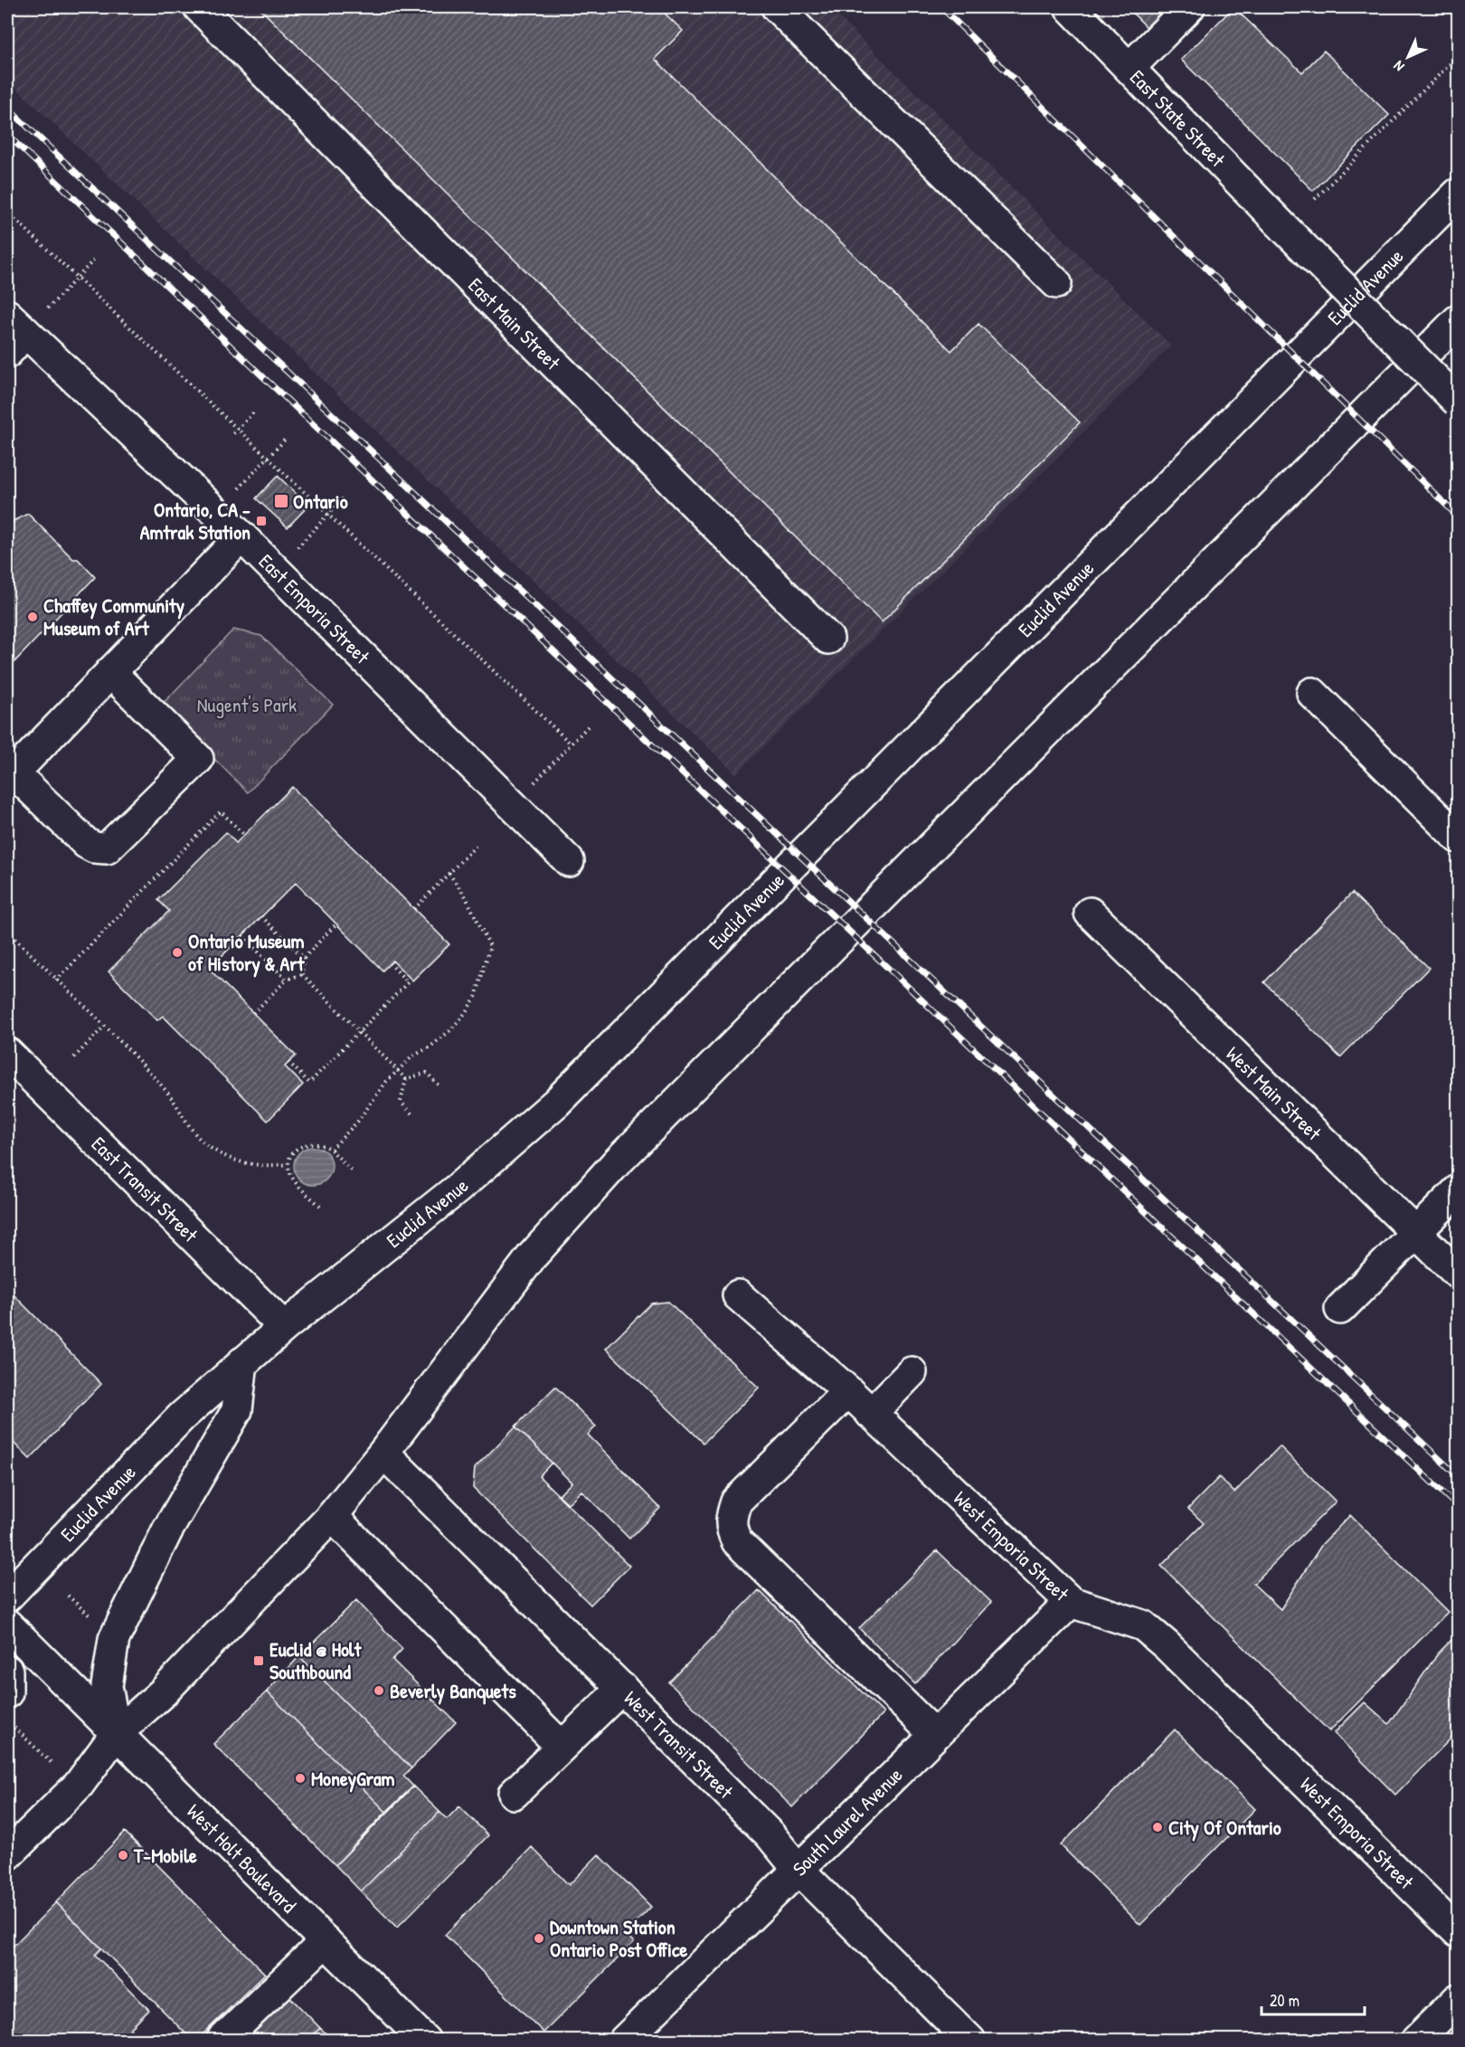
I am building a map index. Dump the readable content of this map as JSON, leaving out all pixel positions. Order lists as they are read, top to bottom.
{
  "streets": {
    "street": [
      "East State Street",
      "Euclid Avenue",
      "East Main Street",
      "East Emporia Street",
      "West Main Street",
      "East Transit Street",
      "West Emporia Street",
      "West Transit Street",
      "South Laurel Avenue",
      "West Holt Boulevard"
    ]
  },
  "crossings": [
    ["Euclid Avenue", "East Transit Street"],
    ["West Emporia Street", "South Laurel Avenue"],
    ["West Transit Street", "South Laurel Avenue"]
  ],
  "parks": ["Nugent's Park"],
  "places": {
    "transit": ["Ontario", "Ontario, CA - Amtrak Station", "Euclid @ Holt Southbound"],
    "other": [
      "Chaffey Community Museum of Art",
      "Ontario Museum of History & Art",
      "Beverly Banquets",
      "MoneyGram",
      "City Of Ontario",
      "T-Mobile",
      "Downtown Station Ontario Post Office"
    ]
  },
  "scale_bar": "20 m",
  "north": "bottom left"
}
